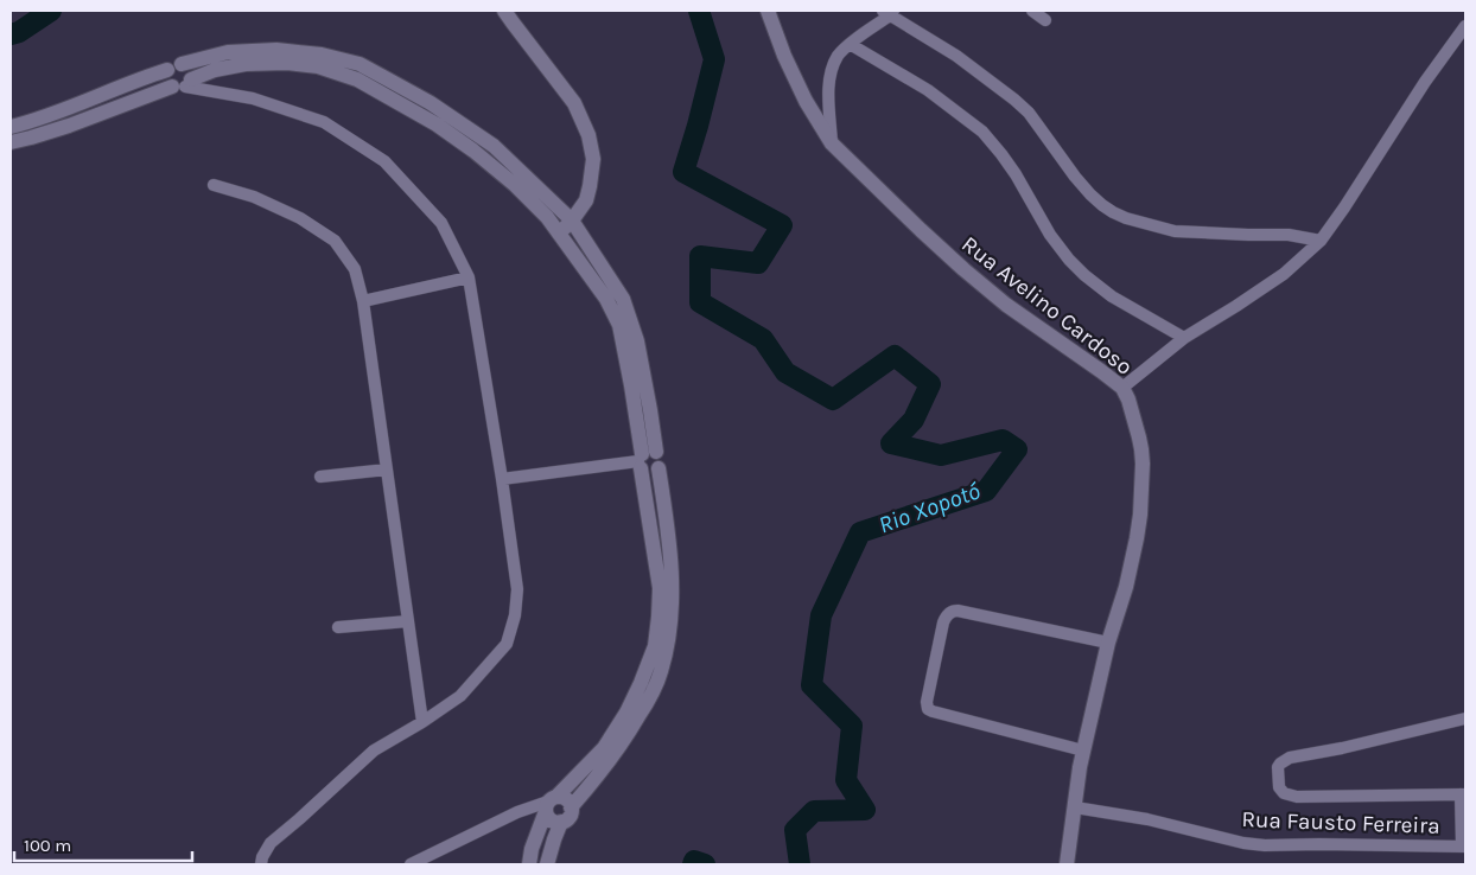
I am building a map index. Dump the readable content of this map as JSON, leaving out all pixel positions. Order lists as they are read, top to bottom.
{
  "streets": {
    "street": ["Rua Avelino Cardoso", "Rua Fausto Ferreira"]
  },
  "crossings": [
    ["Rua Avelino Cardoso", "Rua Fausto Ferreira"]
  ],
  "water": ["Rio Xopotó"],
  "scale_bar": "100 m"
}
